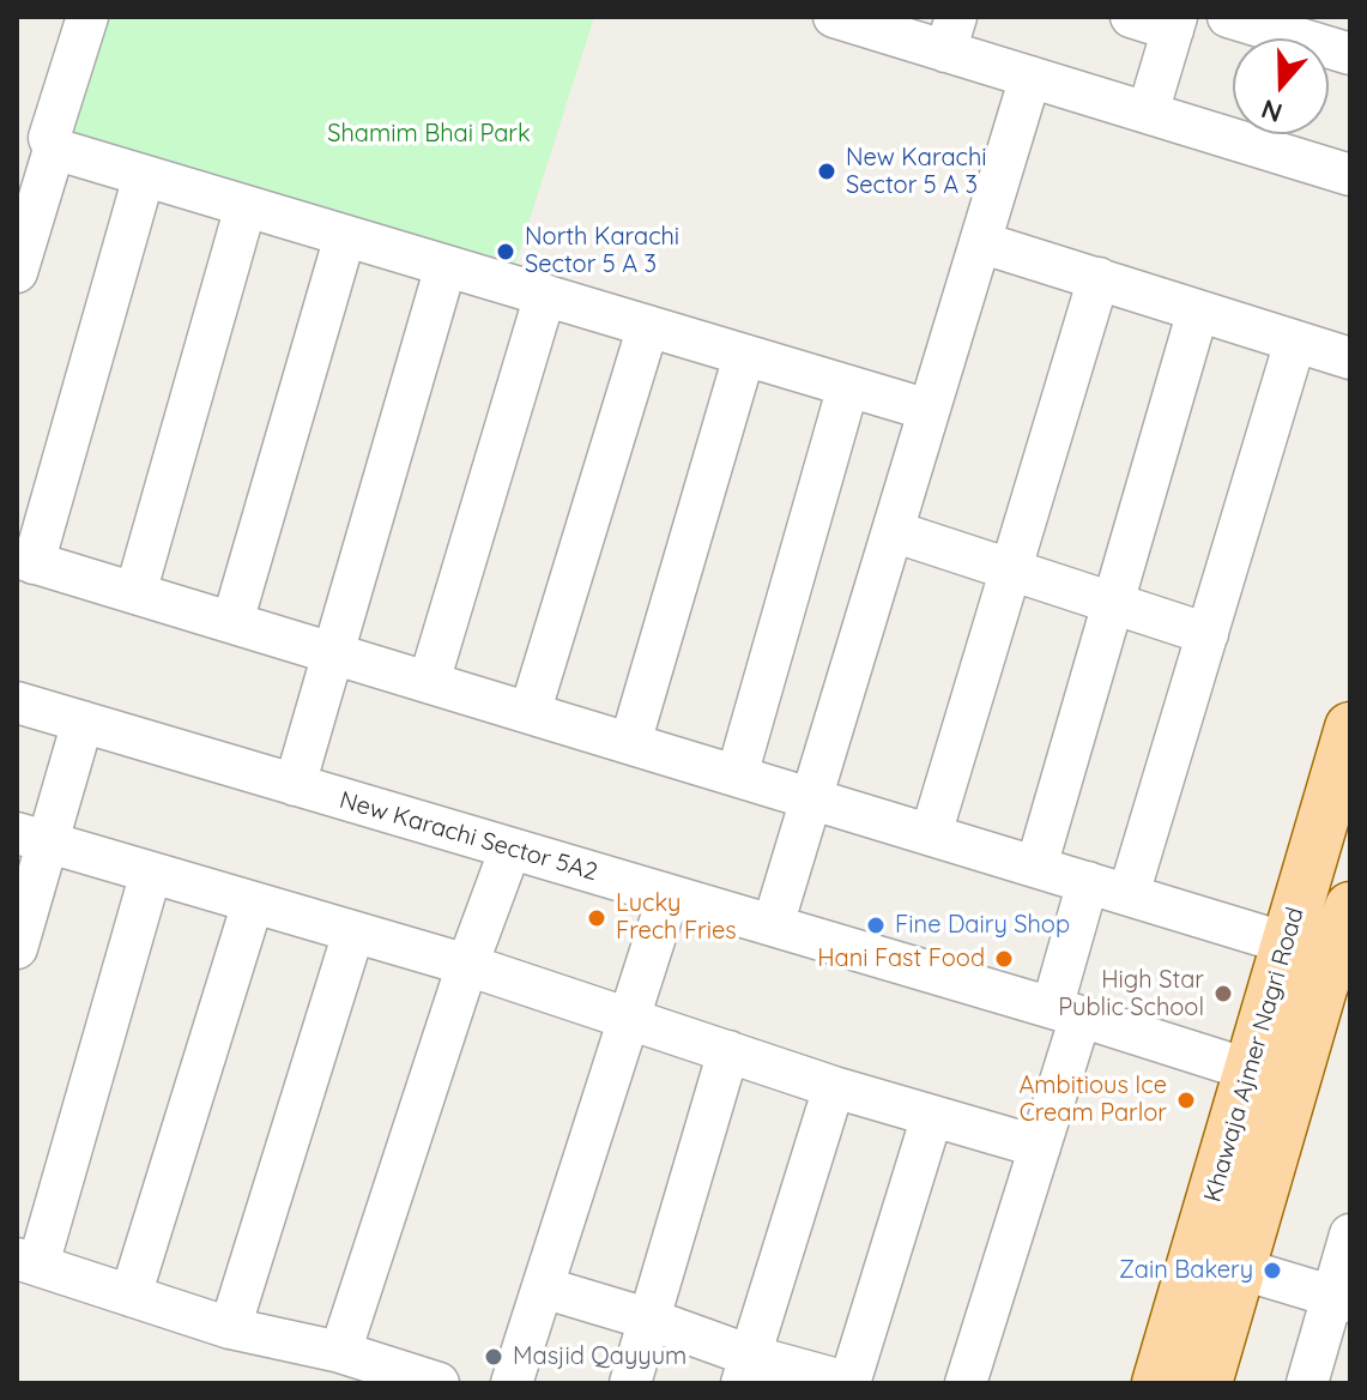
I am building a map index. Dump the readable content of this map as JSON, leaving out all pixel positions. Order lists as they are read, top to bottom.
{
  "streets": {
    "main road": ["Khawaja Ajmer Nagri Road"],
    "street": ["New Karachi Sector 5A2"]
  },
  "crossings": [
    ["New Karachi Sector 5A2", "Khawaja Ajmer Nagri Road"]
  ],
  "parks": ["Shamim Bhai Park"],
  "places": [
    "New Karachi Sector 5 A 3",
    "North Karachi Sector 5 A 3",
    "Lucky Frech Fries",
    "Fine Dairy Shop",
    "Hani Fast Food",
    "High Star Public School",
    "Ambitious Ice Cream Parlor",
    "Zain Bakery",
    "Masjid Qayyum"
  ],
  "north": "bottom"
}
